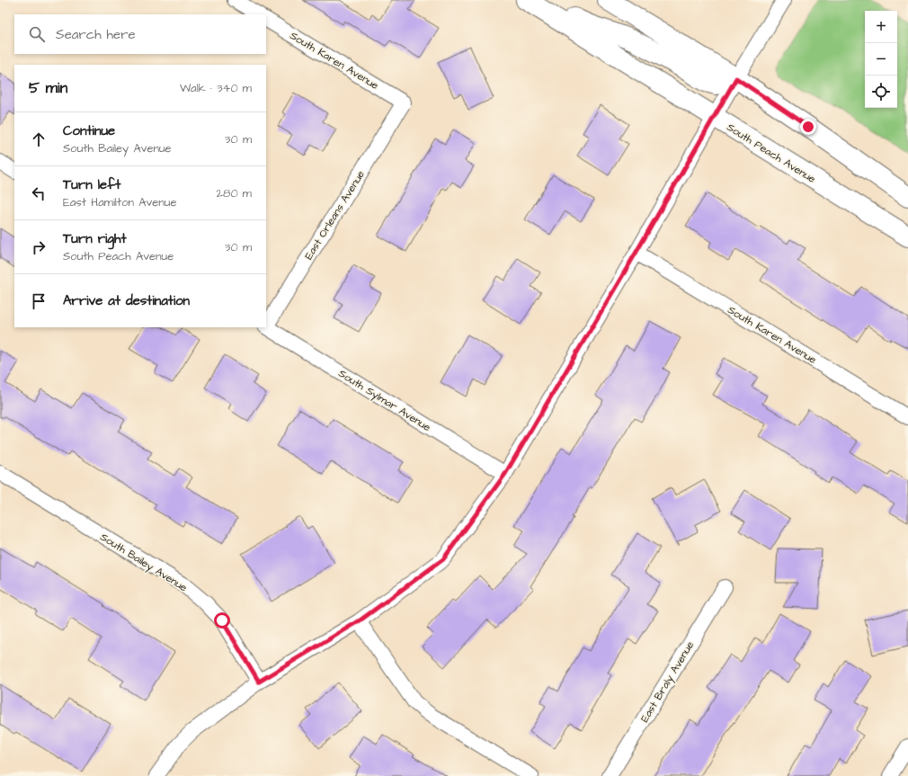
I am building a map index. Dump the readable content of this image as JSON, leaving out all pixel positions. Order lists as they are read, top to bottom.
{
  "streets": {
    "main road": ["South Peach Avenue"],
    "street": [
      "South Karen Avenue",
      "East Orleans Avenue",
      "South Sylmar Avenue",
      "South Bailey Avenue",
      "East Braly Avenue"
    ]
  },
  "crossings": [
    ["South Karen Avenue", "East Orleans Avenue"]
  ],
  "page": {
    "map_buttons": ["+", "−"],
    "search": "Search here",
    "heading": ["5 min", "Walk · 340 m"],
    "list": [
      ["Continue", "South Bailey Avenue", "30 m"],
      ["Turn left", "East Hamilton Avenue", "280 m"],
      ["Turn right", "South Peach Avenue", "30 m"],
      "Arrive at destination"
    ]
  }
}
